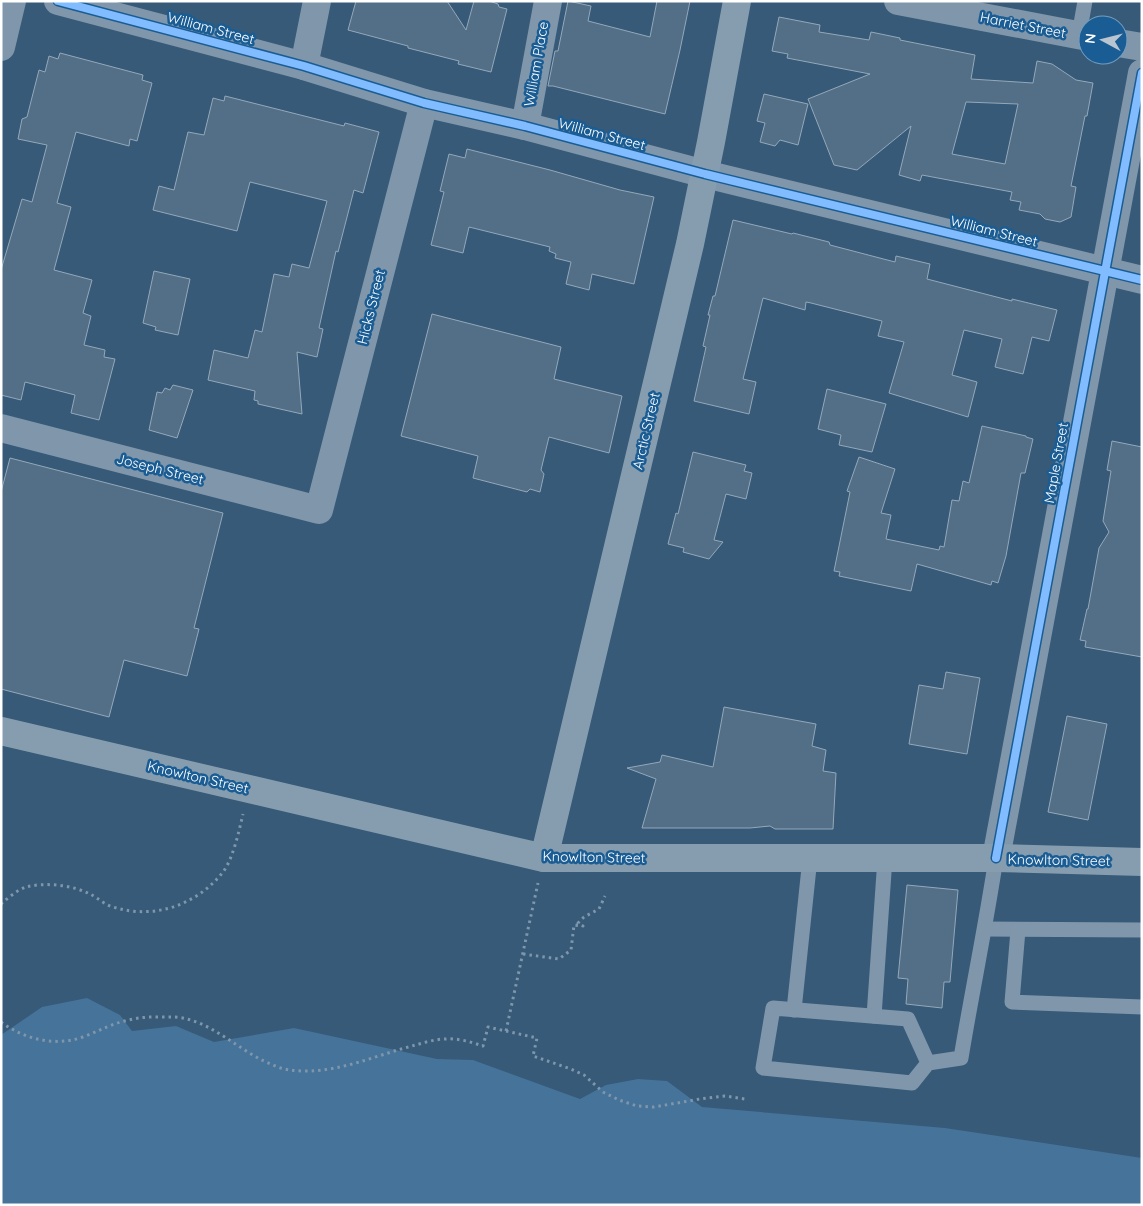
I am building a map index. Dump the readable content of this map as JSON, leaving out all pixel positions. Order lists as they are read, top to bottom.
{
  "streets": {
    "main road": ["Arctic Street", "Knowlton Street"],
    "street": [
      "Harriet Street",
      "William Street",
      "William Place",
      "Hicks Street",
      "Maple Street",
      "Joseph Street"
    ]
  },
  "crossings": [
    ["William Street", "William Place"],
    ["William Street", "Hicks Street"],
    ["William Street", "Arctic Street"],
    ["William Street", "Maple Street"],
    ["Hicks Street", "Joseph Street"],
    ["Arctic Street", "Knowlton Street"],
    ["Maple Street", "Knowlton Street"]
  ],
  "north": "left"
}
